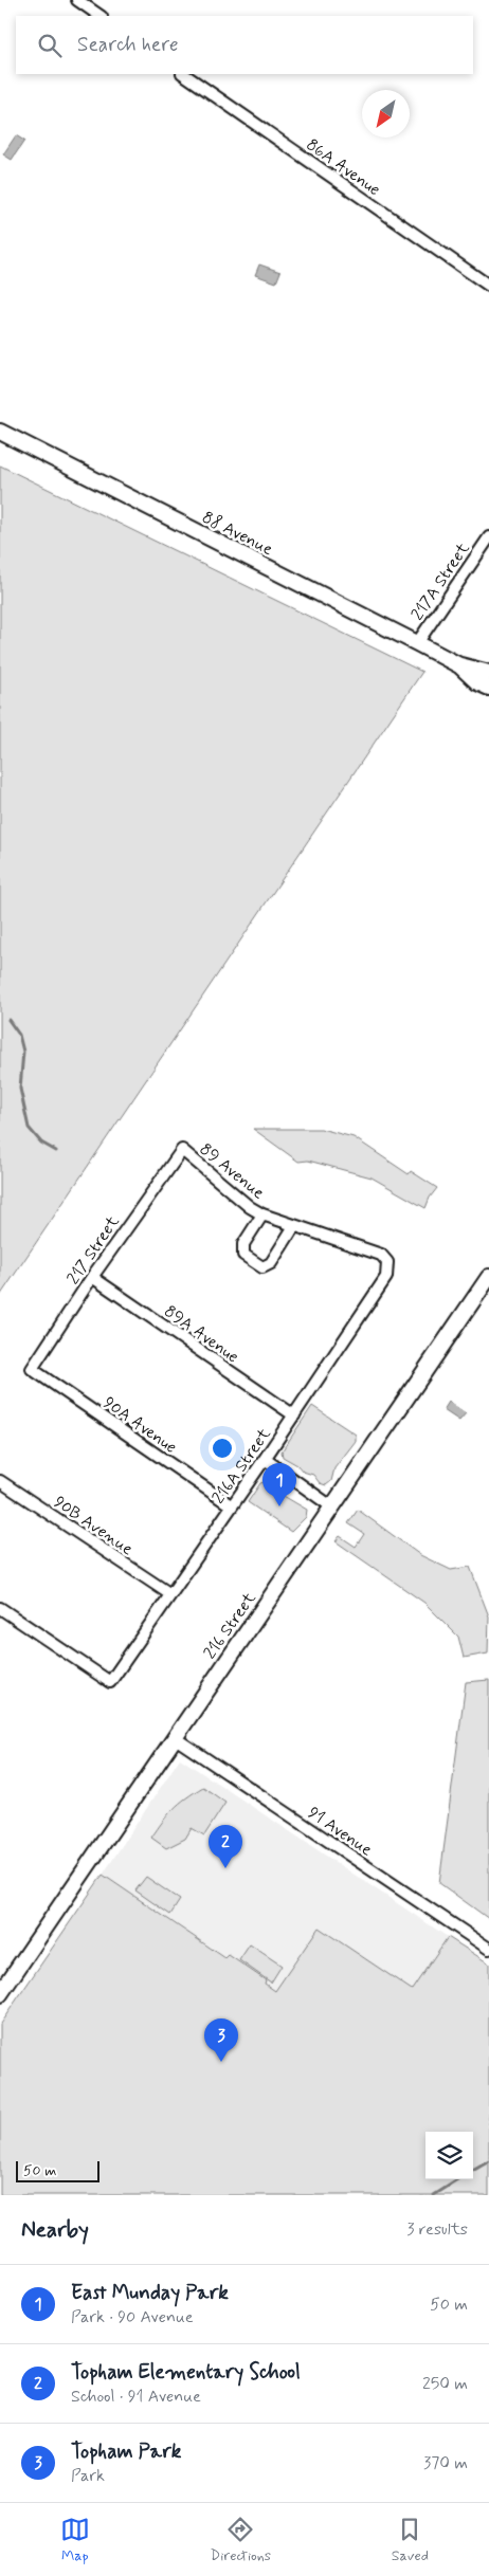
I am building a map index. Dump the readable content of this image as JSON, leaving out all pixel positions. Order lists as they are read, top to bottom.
{
  "streets": {
    "main road": ["88 Avenue", "216 Street"],
    "street": [
      "86A Avenue",
      "217A Street",
      "89 Avenue",
      "217 Street",
      "89A Avenue",
      "90A Avenue",
      "216A Street",
      "90B Avenue",
      "91 Avenue"
    ]
  },
  "crossings": [
    ["88 Avenue", "217A Street"],
    ["89 Avenue", "217 Street"],
    ["89 Avenue", "216A Street"],
    ["217 Street", "89A Avenue"],
    ["217 Street", "90A Avenue"],
    ["89A Avenue", "216A Street"],
    ["90A Avenue", "216A Street"],
    ["216A Street", "90B Avenue"],
    ["216 Street", "91 Avenue"]
  ],
  "scale_bar": "50 m",
  "north": "bottom left",
  "page": {
    "search": "Search here",
    "pins": ["1", "2", "3"],
    "scale": "50 m",
    "heading": ["Nearby", "3 results"],
    "list": [
      {
        "mark": "1",
        "name": "East Munday Park",
        "note": "Park · 90 Avenue",
        "value": "50 m"
      },
      {
        "mark": "2",
        "name": "Topham Elementary School",
        "note": "School · 91 Avenue",
        "value": "250 m"
      },
      {
        "mark": "3",
        "name": "Topham Park",
        "note": "Park",
        "value": "370 m"
      }
    ],
    "nav": ["Map", "Directions", "Saved"]
  }
}
